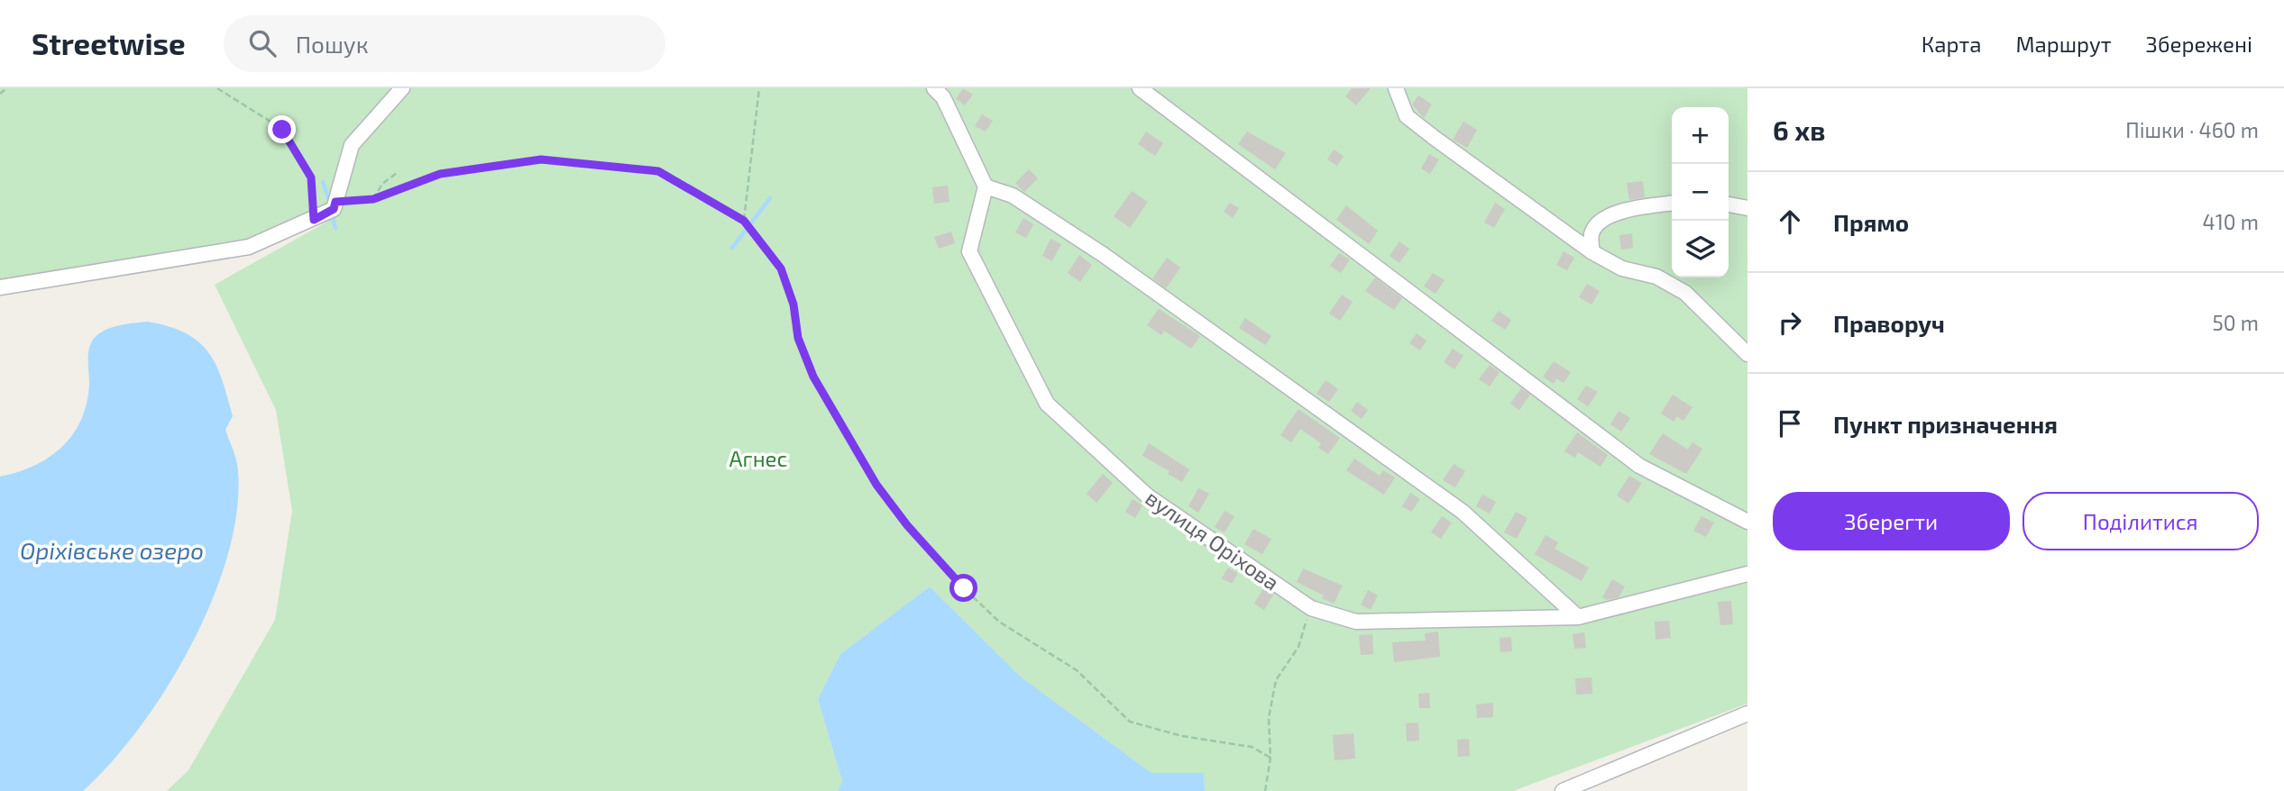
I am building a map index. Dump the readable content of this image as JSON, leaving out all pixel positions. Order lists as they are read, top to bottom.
{
  "streets": {
    "street": ["вулиця Оріхова"]
  },
  "water": ["Оріхівське озеро"],
  "parks": ["Агнес"],
  "page": {
    "header": "Streetwise",
    "search": "Пошук",
    "nav": ["Карта", "Маршрут", "Збережені"],
    "heading": ["6 хв", "Пішки · 460 m"],
    "map_buttons": ["+", "−"],
    "list": [
      ["Прямо", "410 m"],
      ["Праворуч", "50 m"],
      "Пункт призначення"
    ],
    "buttons": ["Зберегти", "Поділитися"]
  }
}
